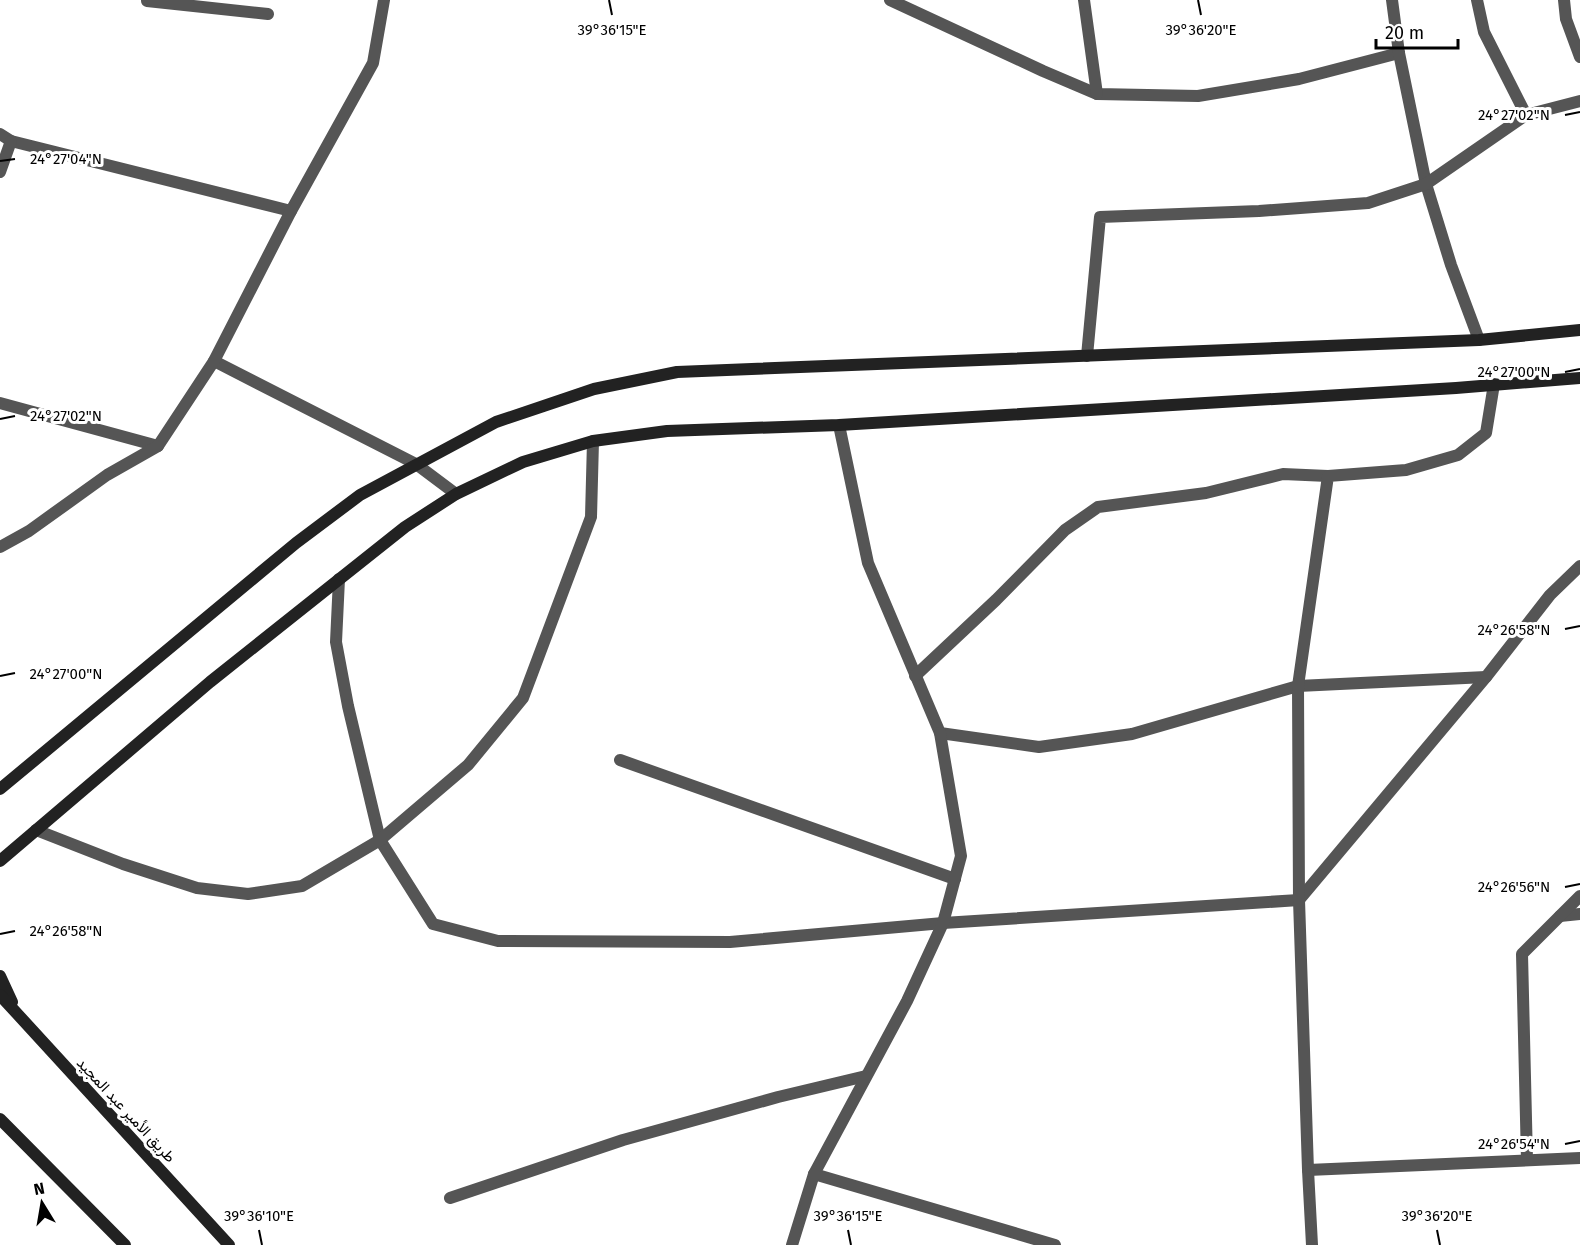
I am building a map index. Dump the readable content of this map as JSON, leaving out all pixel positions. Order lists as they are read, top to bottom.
{
  "streets": {
    "main road": ["طريق الأمير عبد المجيد"]
  },
  "scale_bar": "20 m",
  "north": "top",
  "coordinates": [
    "39°36'15\"E",
    "39°36'20\"E",
    "24°27'02\"N",
    "24°27'04\"N",
    "24°27'00\"N",
    "24°26'58\"N",
    "24°26'56\"N",
    "24°26'54\"N",
    "39°36'10\"E"
  ]
}
